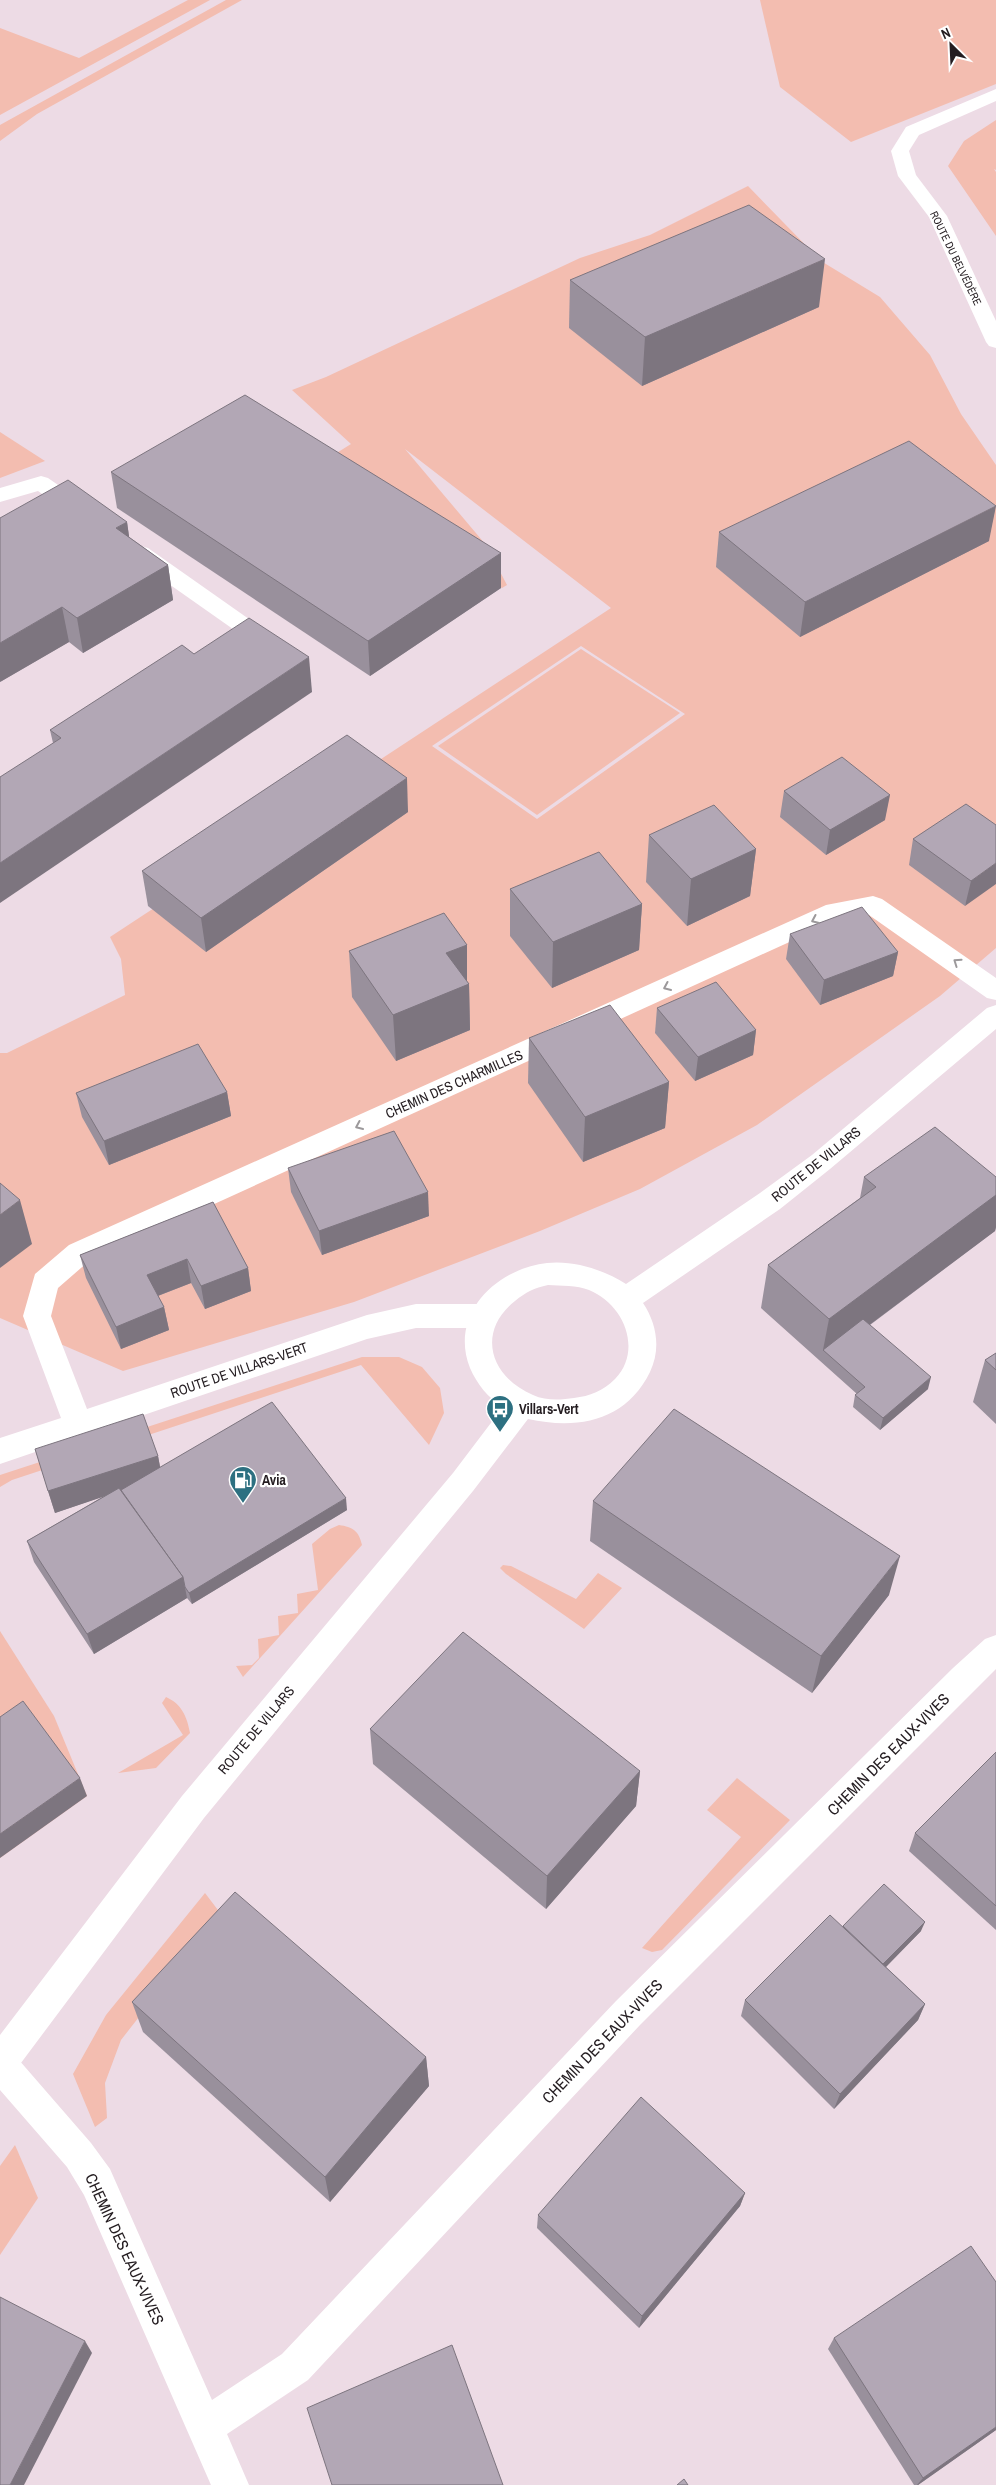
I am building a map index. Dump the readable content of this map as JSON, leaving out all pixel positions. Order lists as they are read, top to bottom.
{
  "streets": {
    "street": [
      "ROUTE DU BELVÉDÈRE",
      "CHEMIN DES CHARMILLES",
      "ROUTE DE VILLARS",
      "ROUTE DE VILLARS-VERT",
      "CHEMIN DES EAUX-VIVES"
    ]
  },
  "crossings": [
    ["CHEMIN DES CHARMILLES", "ROUTE DE VILLARS-VERT"],
    ["ROUTE DE VILLARS", "ROUTE DE VILLARS-VERT"],
    ["ROUTE DE VILLARS", "CHEMIN DES EAUX-VIVES"]
  ],
  "one_way": ["CHEMIN DES CHARMILLES"],
  "places": {
    "bus stop": ["Villars-Vert"],
    "fuel station": ["Avia"]
  },
  "north": "top left"
}
